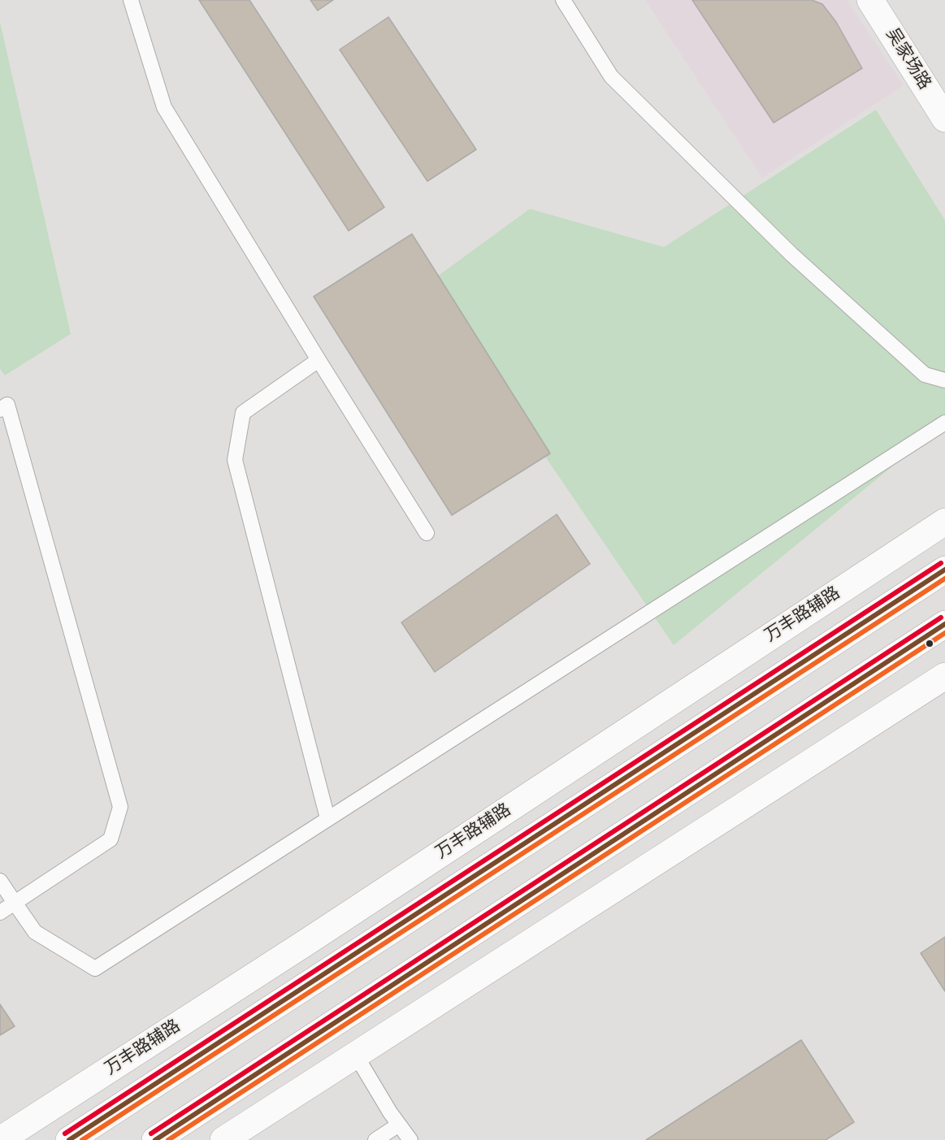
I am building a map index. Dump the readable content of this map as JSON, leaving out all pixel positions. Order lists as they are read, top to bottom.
{
  "streets": {
    "street": ["吴家场路", "万丰路辅路"]
  }
}
